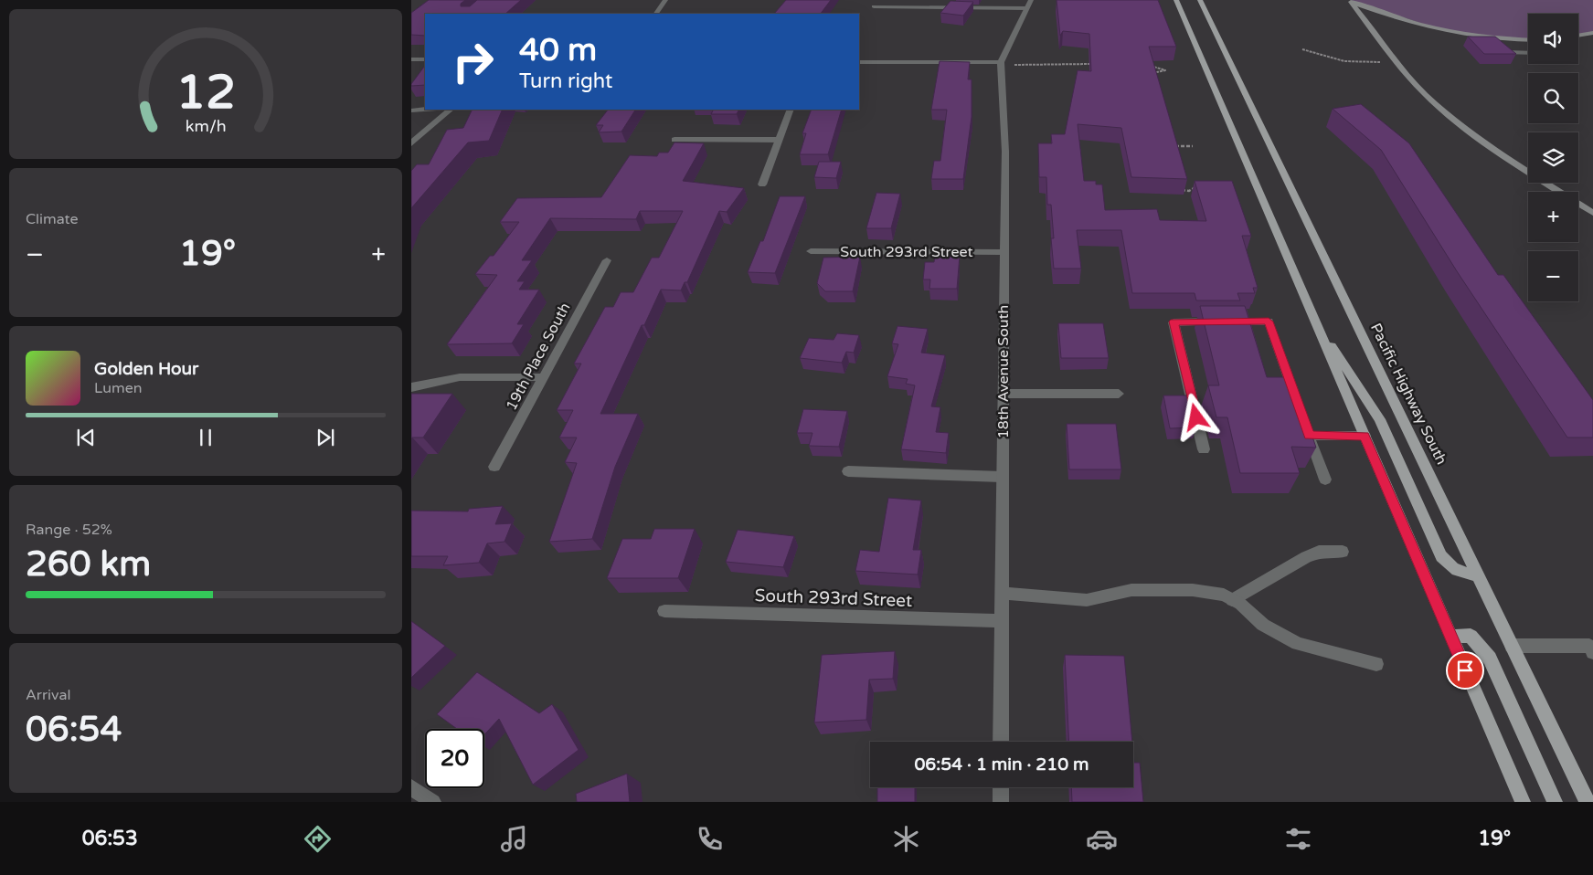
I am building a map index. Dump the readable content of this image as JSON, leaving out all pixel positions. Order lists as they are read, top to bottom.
{
  "streets": {
    "main road": ["Pacific Highway South"],
    "street": ["South 293rd Street", "19th Place South", "18th Avenue South"]
  },
  "crossings": [
    ["South 293rd Street", "18th Avenue South"]
  ],
  "page": {
    "map_buttons": ["+", "−"],
    "turn": ["40 m", "Turn right"],
    "tile": [
      "Climate",
      ["Range · 52%", "260 km"],
      ["Arrival", "06:54"]
    ],
    "heat": ["−", "19°", "+"],
    "song": ["Golden Hour", "Lumen"],
    "limit": "20",
    "trip": "06:54 · 1 min · 210 m",
    "tabs": ["06:53", "19°"],
    "gauge": ["12", "km/h"]
  }
}
